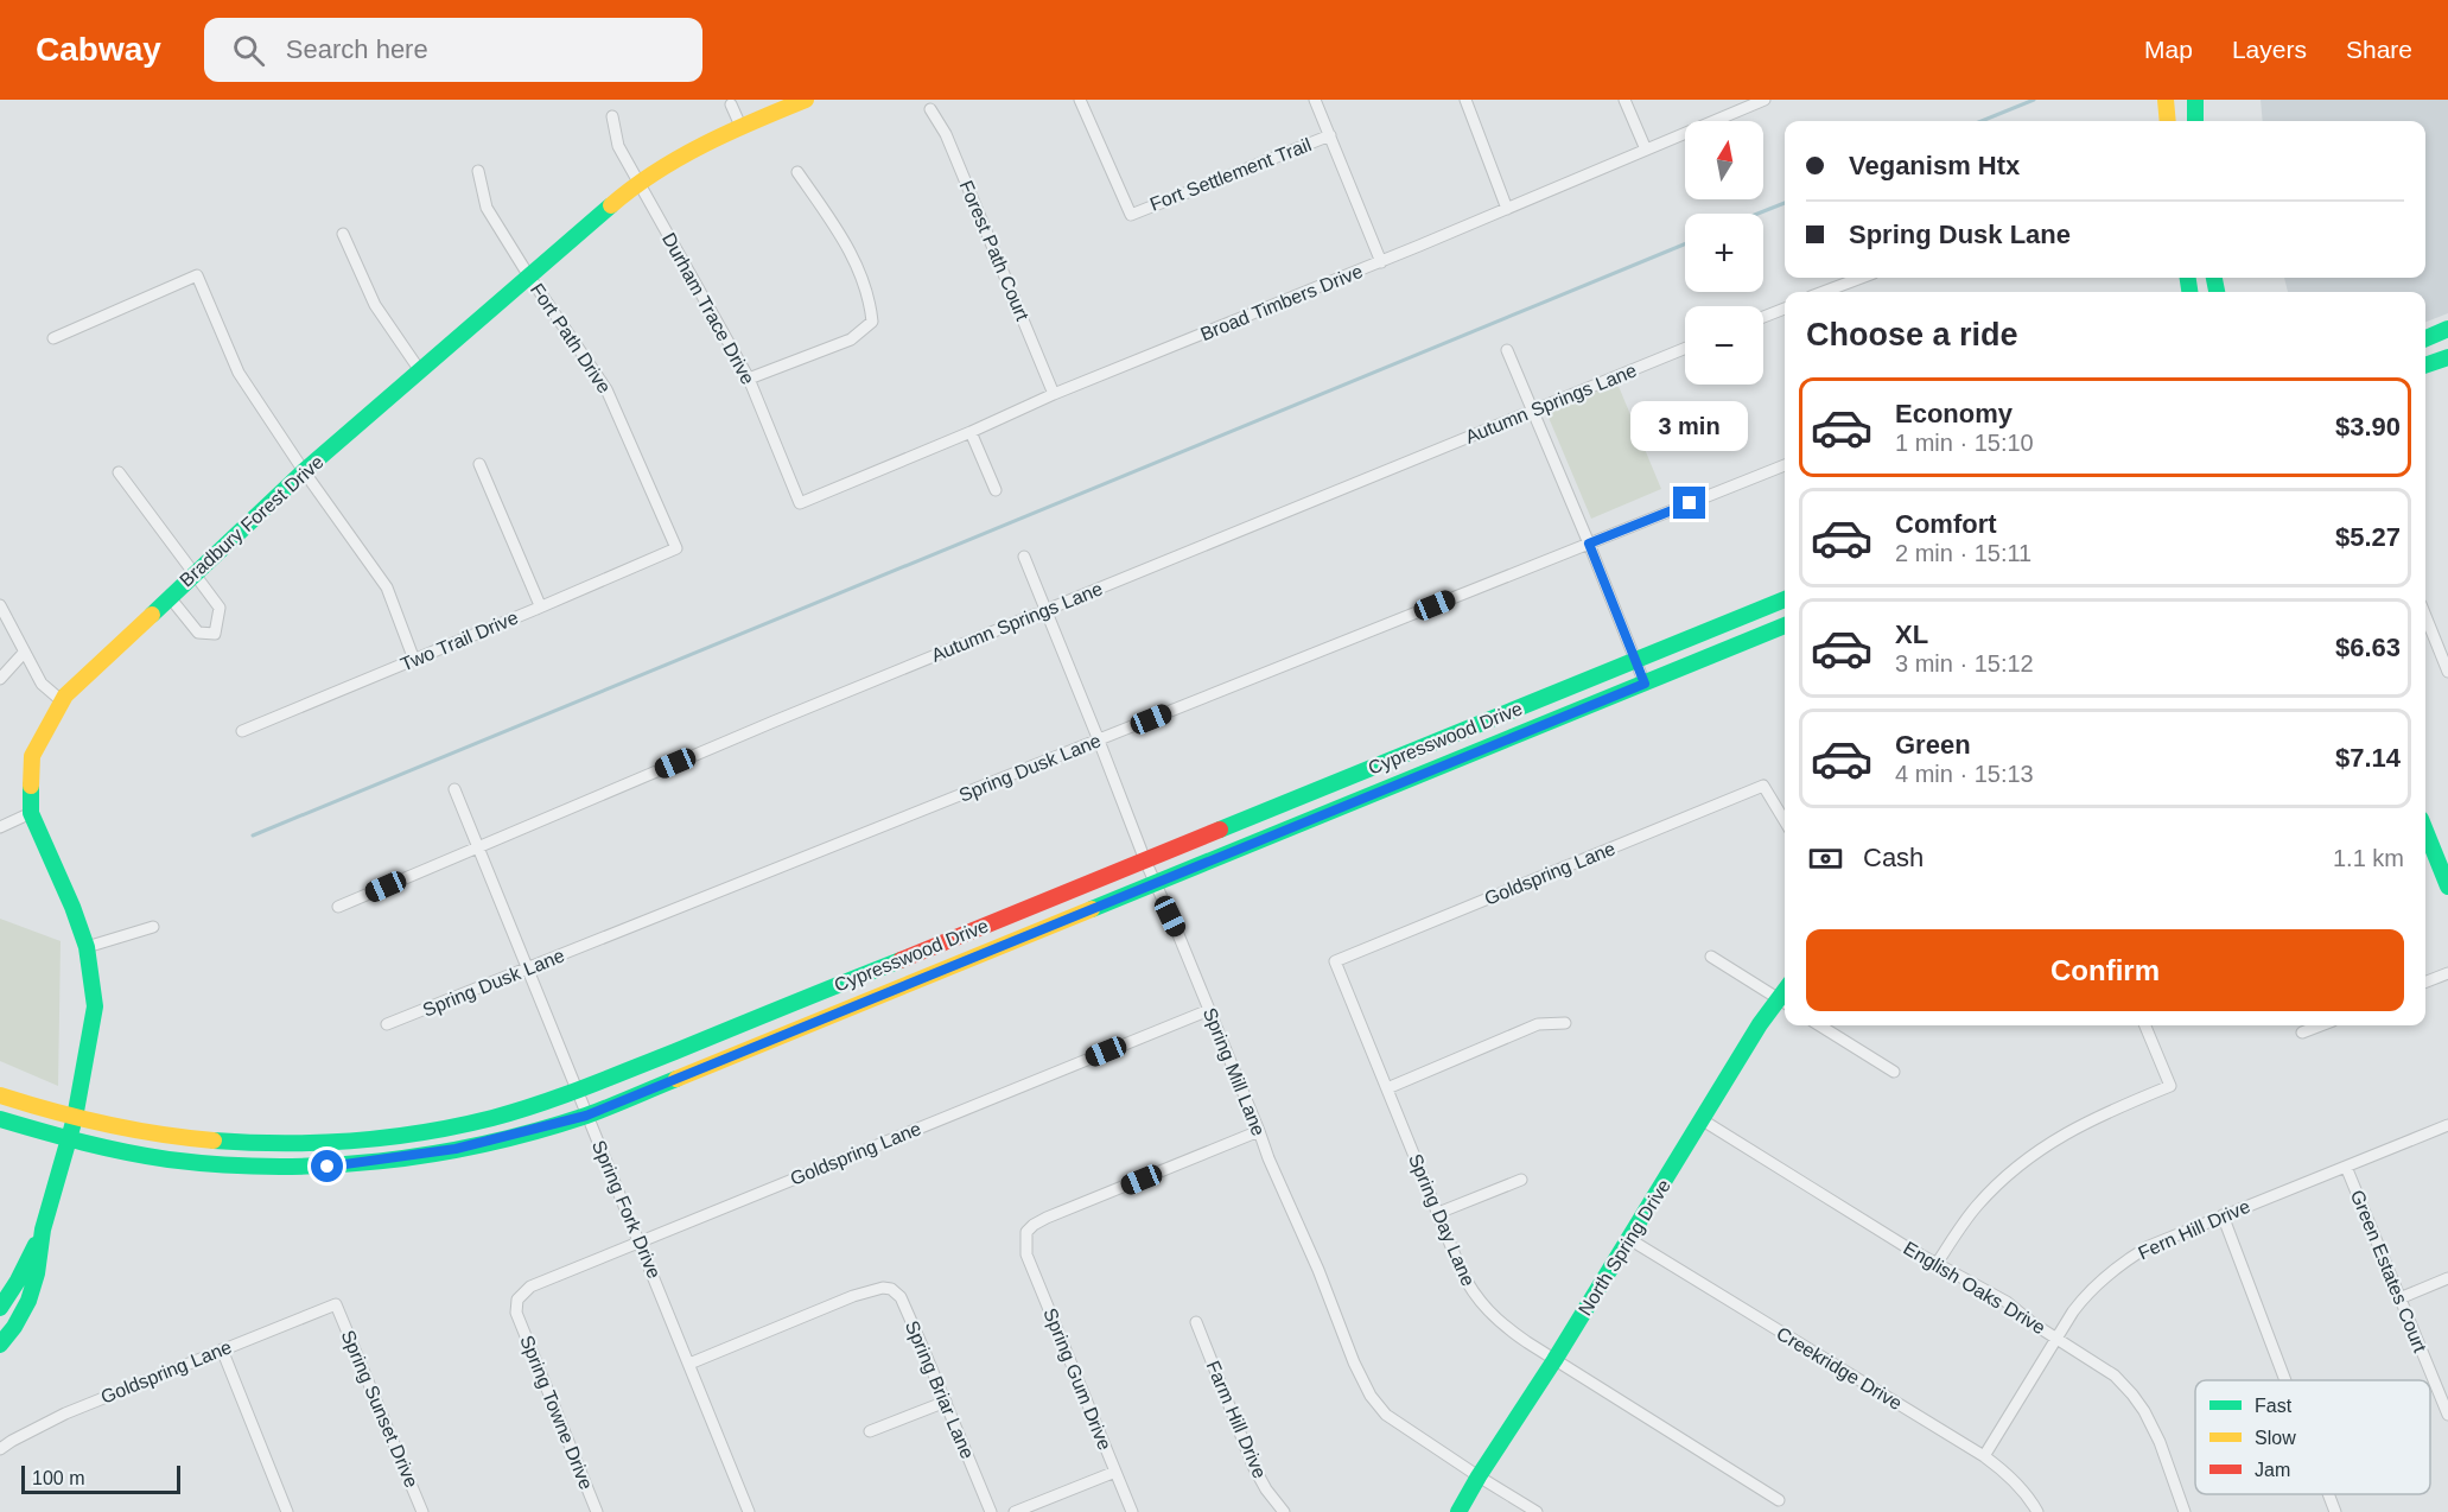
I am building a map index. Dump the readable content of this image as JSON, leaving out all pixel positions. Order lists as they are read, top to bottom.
{
  "streets": {
    "main road": ["Bradbury Forest Drive", "Cypresswood Drive", "North Spring Drive"],
    "street": [
      "Fort Settlement Trail",
      "Forest Path Court",
      "Broad Timbers Drive",
      "Durham Trace Drive",
      "Fort Path Drive",
      "Autumn Springs Lane",
      "Two Trail Drive",
      "Spring Dusk Lane",
      "Goldspring Lane",
      "Spring Mill Lane",
      "Spring Fork Drive",
      "Spring Day Lane",
      "Fern Hill Drive",
      "Green Estates Court",
      "English Oaks Drive",
      "Creekridge Drive",
      "Spring Gum Drive",
      "Spring Briar Lane",
      "Spring Sunset Drive",
      "Spring Towne Drive",
      "Farm Hill Drive"
    ]
  },
  "crossings": [
    ["Forest Path Court", "Broad Timbers Drive"],
    ["Broad Timbers Drive", "Durham Trace Drive"],
    ["Durham Trace Drive", "Bradbury Forest Drive"],
    ["Fort Path Drive", "Bradbury Forest Drive"],
    ["Fort Path Drive", "Two Trail Drive"],
    ["Autumn Springs Lane", "Spring Mill Lane"],
    ["Autumn Springs Lane", "Spring Fork Drive"],
    ["Bradbury Forest Drive", "Cypresswood Drive"],
    ["Cypresswood Drive", "Spring Mill Lane"],
    ["Cypresswood Drive", "Spring Fork Drive"],
    ["Spring Dusk Lane", "Spring Mill Lane"],
    ["Spring Dusk Lane", "Spring Fork Drive"],
    ["Goldspring Lane", "Spring Mill Lane"],
    ["Goldspring Lane", "Spring Fork Drive"],
    ["Goldspring Lane", "Spring Day Lane"],
    ["Goldspring Lane", "Spring Sunset Drive"],
    ["Goldspring Lane", "Spring Towne Drive"],
    ["Spring Mill Lane", "North Spring Drive"],
    ["Spring Mill Lane", "Spring Gum Drive"],
    ["Spring Fork Drive", "Spring Briar Lane"],
    ["Spring Day Lane", "North Spring Drive"],
    ["Fern Hill Drive", "Green Estates Court"],
    ["Fern Hill Drive", "English Oaks Drive"],
    ["Fern Hill Drive", "Creekridge Drive"],
    ["North Spring Drive", "English Oaks Drive"],
    ["North Spring Drive", "Creekridge Drive"]
  ],
  "legend": ["Fast", "Slow", "Jam"],
  "scale_bar": "100 m",
  "north": "top",
  "page": {
    "header": "Cabway",
    "search": "Search here",
    "nav": ["Map", "Layers", "Share"],
    "map_buttons": ["+", "−"],
    "banner": ["Veganism Htx", "Spring Dusk Lane"],
    "heading": "Choose a ride",
    "list": [
      {
        "name": "Economy",
        "note": "1 min · 15:10",
        "value": "$3.90"
      },
      {
        "name": "Comfort",
        "note": "2 min · 15:11",
        "value": "$5.27"
      },
      {
        "name": "XL",
        "note": "3 min · 15:12",
        "value": "$6.63"
      },
      {
        "name": "Green",
        "note": "4 min · 15:13",
        "value": "$7.14"
      }
    ],
    "bubble": "3 min",
    "pay": ["Cash", "1.1 km"],
    "buttons": "Confirm",
    "scale": "100 m"
  }
}
